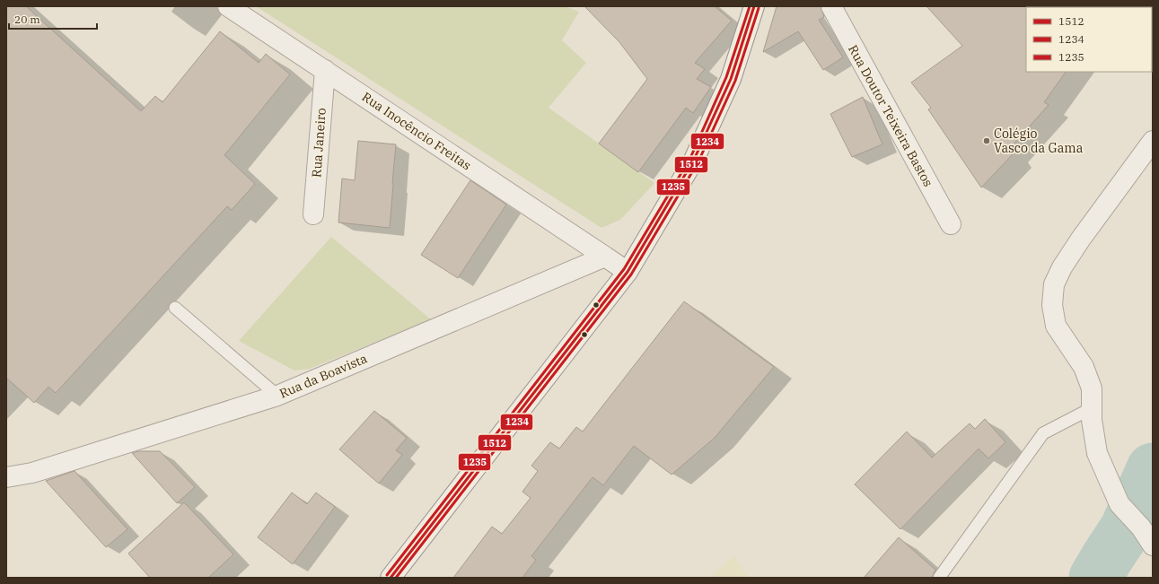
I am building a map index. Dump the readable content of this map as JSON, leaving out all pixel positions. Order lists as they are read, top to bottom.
{
  "streets": {
    "street": [
      "Rua Doutor Teixeira Bastos",
      "Rua Inocêncio Freitas",
      "Rua Janeiro",
      "Rua da Boavista"
    ]
  },
  "crossings": [
    ["Rua Inocêncio Freitas", "Rua Janeiro"],
    ["Rua Inocêncio Freitas", "Rua da Boavista"]
  ],
  "places": ["Colégio Vasco da Gama"],
  "lines": ["transit line 1512", "transit line 1235", "transit line 1234"],
  "legend": ["1512", "1234", "1235"],
  "scale_bar": "20 m"
}
